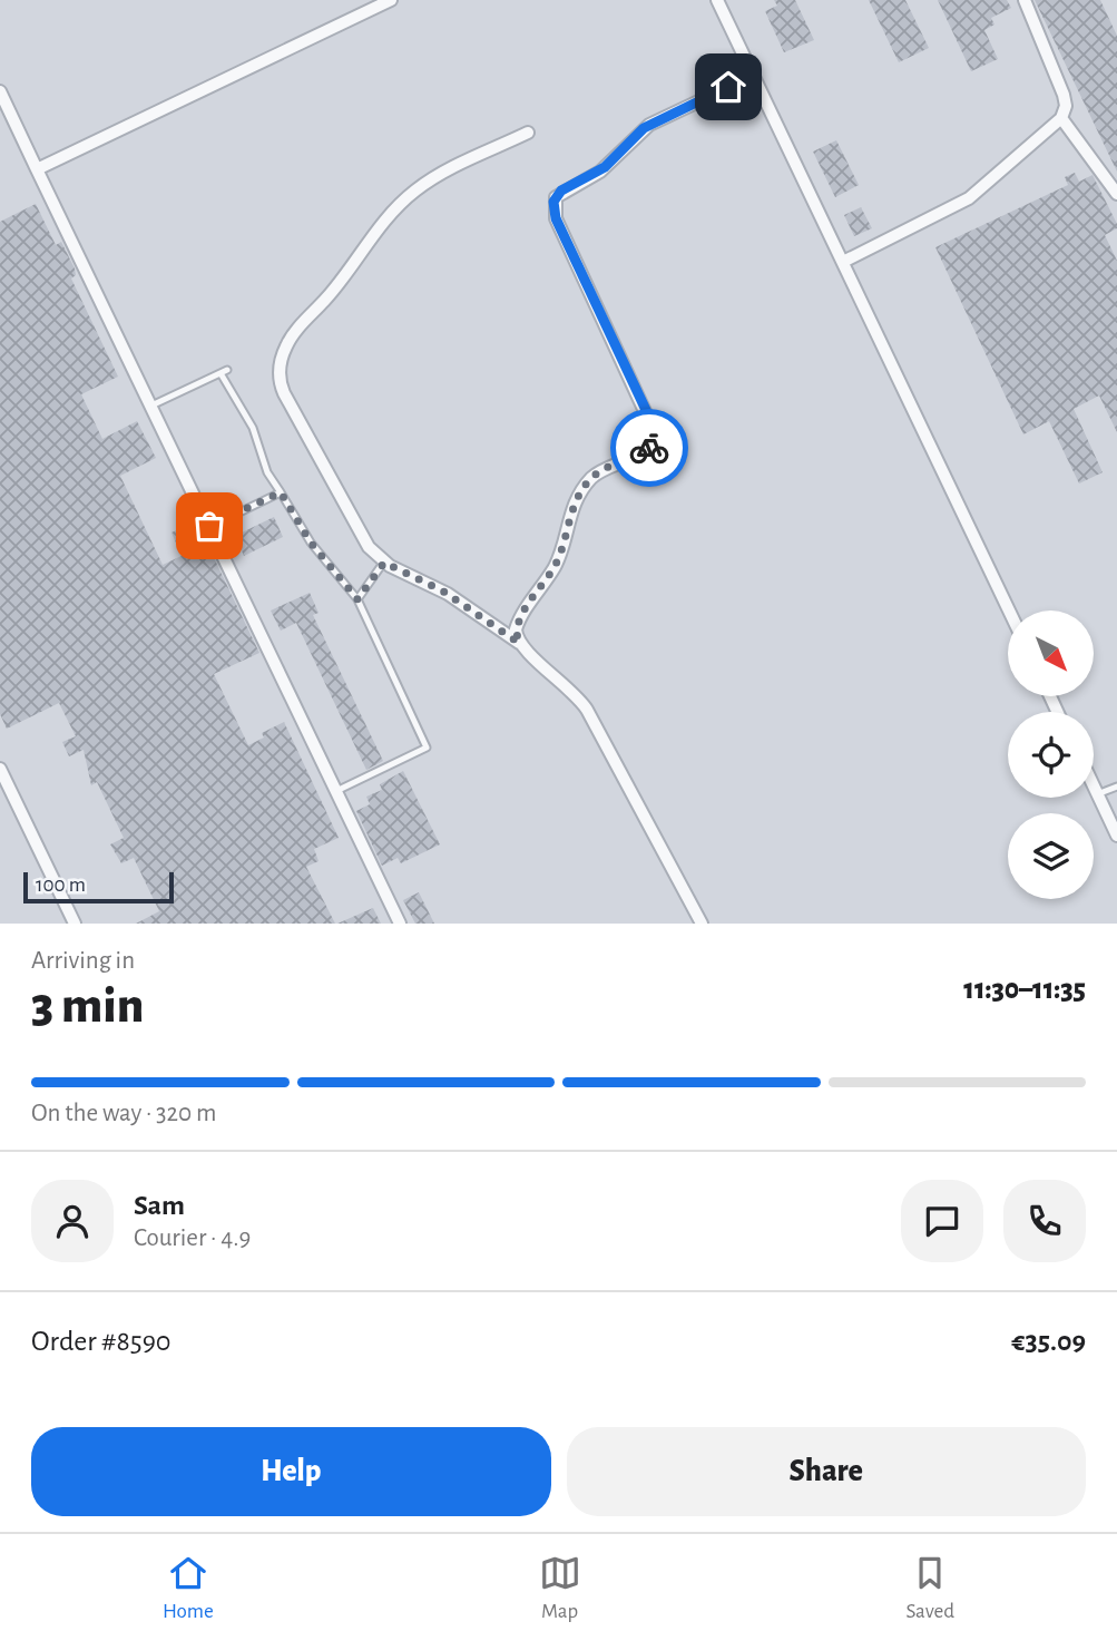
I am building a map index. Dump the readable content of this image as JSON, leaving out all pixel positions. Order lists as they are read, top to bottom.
{
  "scale_bar": "100 m",
  "north": "bottom right",
  "page": {
    "scale": "100 m",
    "heading": ["3 min", "Arriving in", "11:30–11:35"],
    "panel": [
      "Sam",
      "Courier · 4.9",
      "Order #8590",
      "€35.09"
    ],
    "bar": "On the way · 320 m",
    "buttons": ["Help", "Share"],
    "tabs": ["Home", "Map", "Saved"]
  }
}
